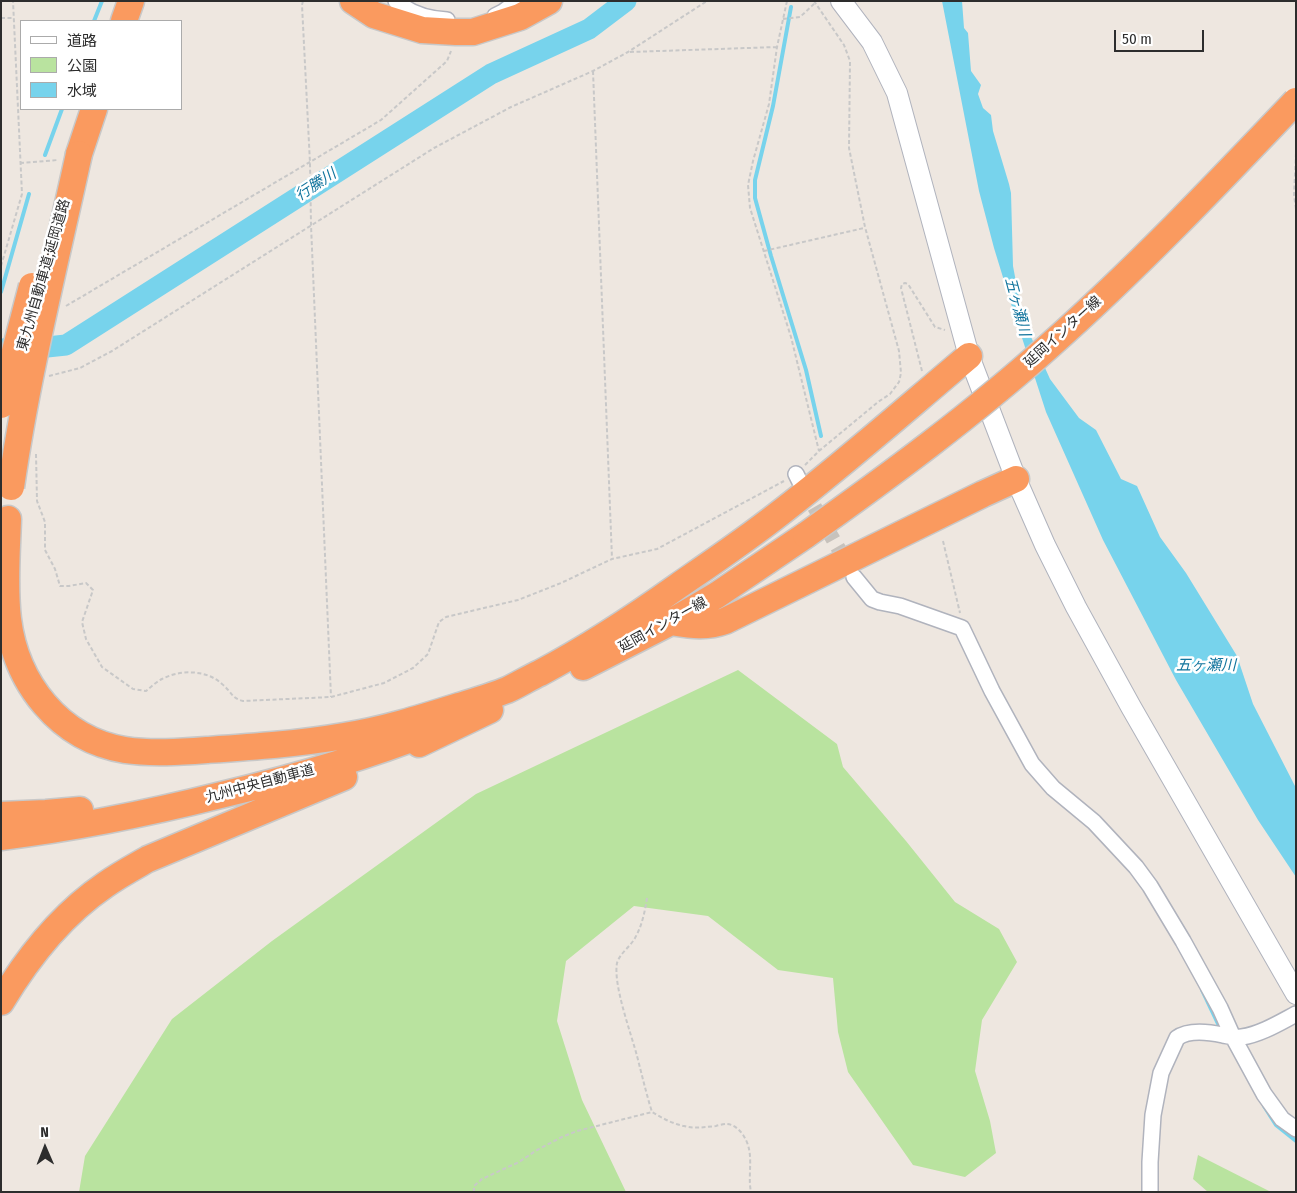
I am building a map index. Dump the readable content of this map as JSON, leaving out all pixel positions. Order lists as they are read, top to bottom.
{
  "streets": {
    "highway": ["東九州自動車道;延岡道路", "延岡インター線", "九州中央自動車道"]
  },
  "crossings": [
    ["延岡インター線", "九州中央自動車道"]
  ],
  "water": ["行縢川", "五ヶ瀬川"],
  "legend": ["道路", "公園", "水域"],
  "scale_bar": "50 m",
  "north": "top"
}
